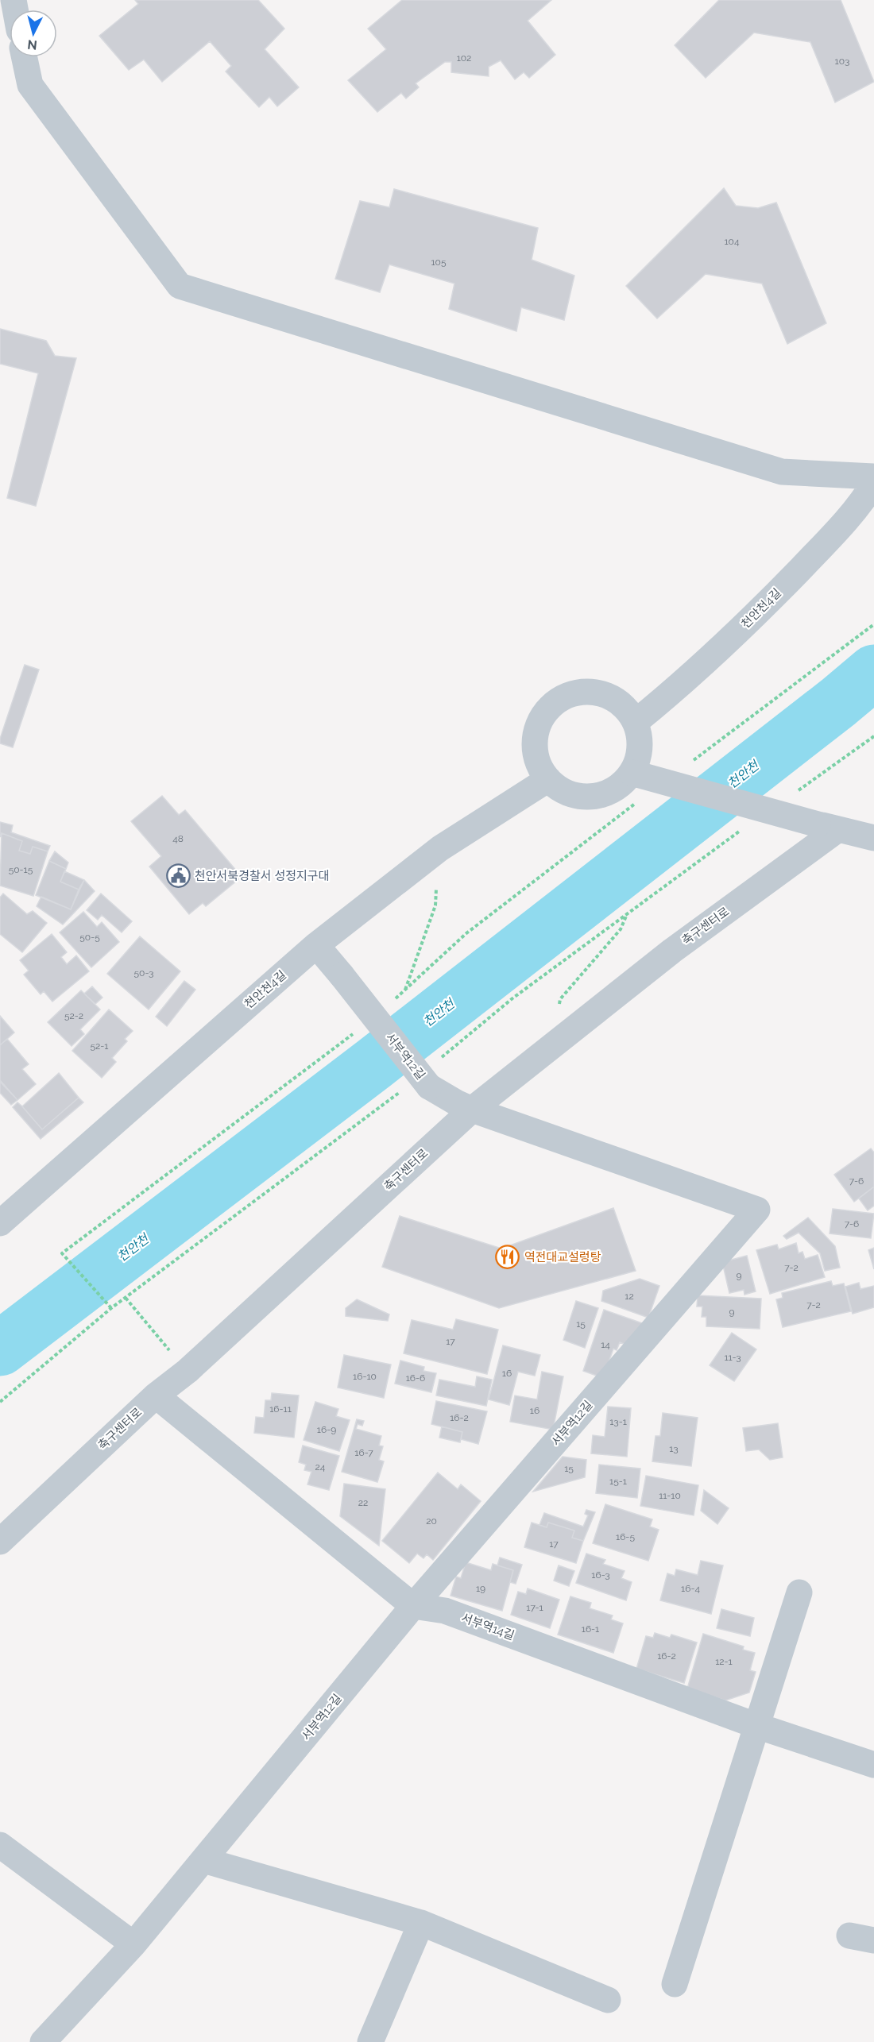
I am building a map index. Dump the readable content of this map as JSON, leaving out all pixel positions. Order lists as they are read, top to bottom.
{
  "streets": {
    "street": [
      "천안천4길",
      "축구센터로",
      "서부역12길",
      "서부역14길"
    ]
  },
  "crossings": [
    ["천안천4길", "서부역12길"],
    ["축구센터로", "서부역12길"],
    ["서부역12길", "서부역14길"]
  ],
  "water": ["천안천"],
  "places": {
    "public building": ["천안서북경찰서 성정지구대"],
    "restaurant": ["역전대교설렁탕"]
  },
  "house_numbers": [
    "102",
    "103",
    "104",
    "105",
    "48",
    "50-15",
    "50-5",
    "50-3",
    "52-2",
    "52-1",
    "7-6",
    "7-6",
    "7-2",
    "9",
    "12",
    "7-2",
    "9",
    "15",
    "17",
    "14",
    "11-3",
    "16",
    "16-10",
    "16-6",
    "16-11",
    "16",
    "16-2",
    "13-1",
    "16-9",
    "13",
    "16-7",
    "24",
    "15",
    "15-1",
    "11-10",
    "22",
    "20",
    "16-5",
    "17",
    "16-3",
    "19",
    "16-4",
    "17-1",
    "16-1",
    "16-2",
    "12-1"
  ],
  "north": "bottom"
}
